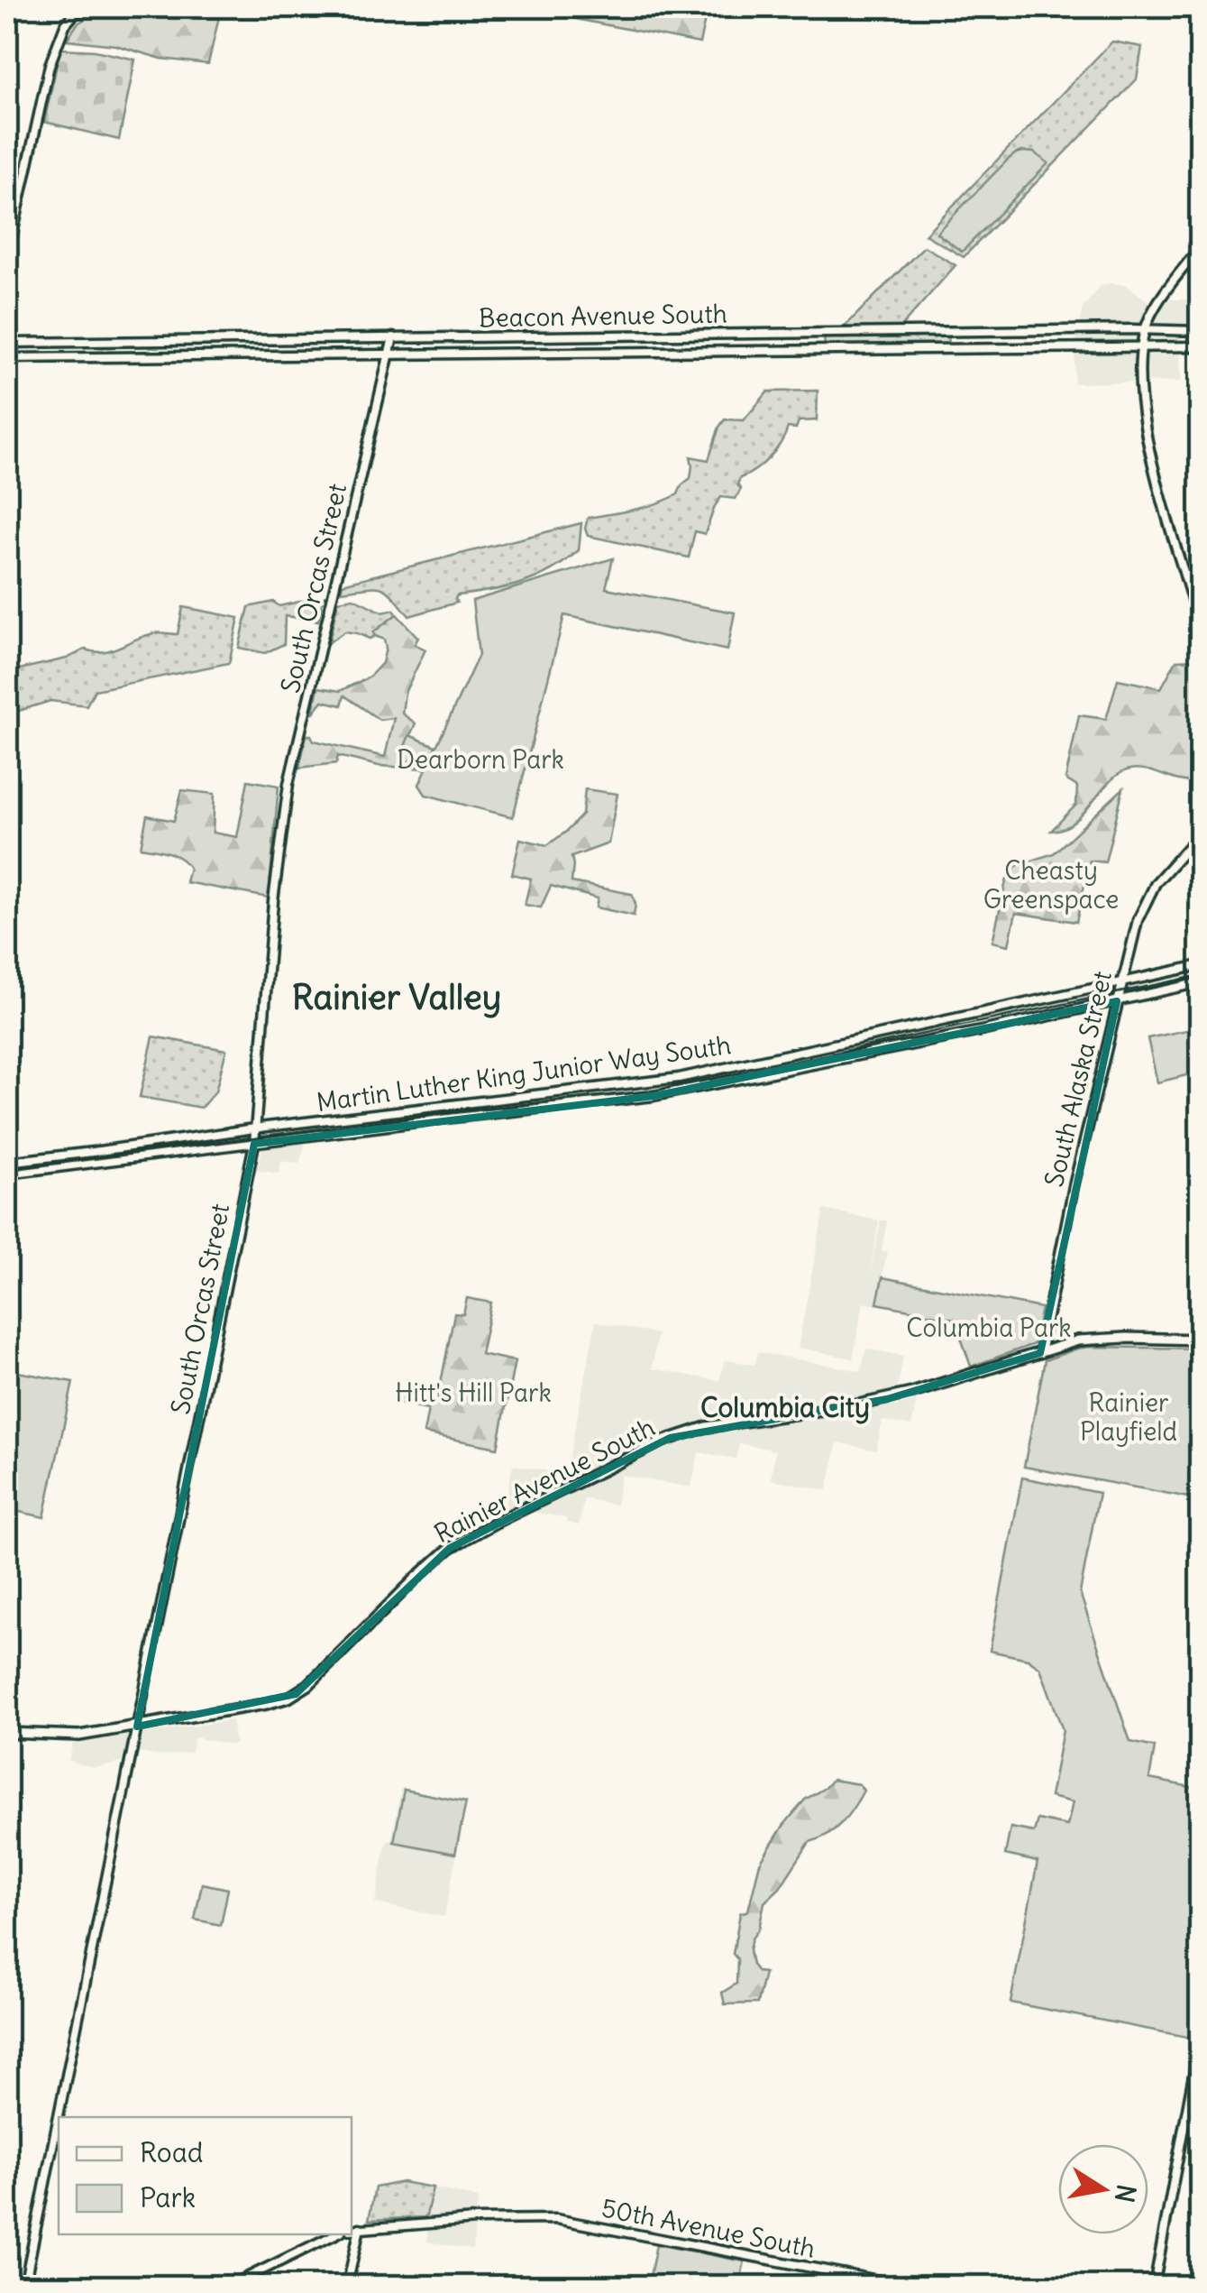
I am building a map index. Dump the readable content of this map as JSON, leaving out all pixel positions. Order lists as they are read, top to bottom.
{
  "streets": {
    "main road": [
      "Beacon Avenue South",
      "South Orcas Street",
      "Martin Luther King Junior Way South",
      "South Alaska Street",
      "Rainier Avenue South",
      "50th Avenue South"
    ]
  },
  "crossings": [
    ["Beacon Avenue South", "South Orcas Street"],
    ["South Orcas Street", "Martin Luther King Junior Way South"],
    ["South Orcas Street", "Rainier Avenue South"],
    ["Martin Luther King Junior Way South", "South Alaska Street"],
    ["South Alaska Street", "Rainier Avenue South"]
  ],
  "districts": ["Rainier Valley", "Columbia City"],
  "parks": [
    "Dearborn Park",
    "Cheasty Greenspace",
    "Columbia Park",
    "Hitt's Hill Park",
    "Rainier Playfield"
  ],
  "legend": ["Road", "Park"],
  "north": "right"
}
